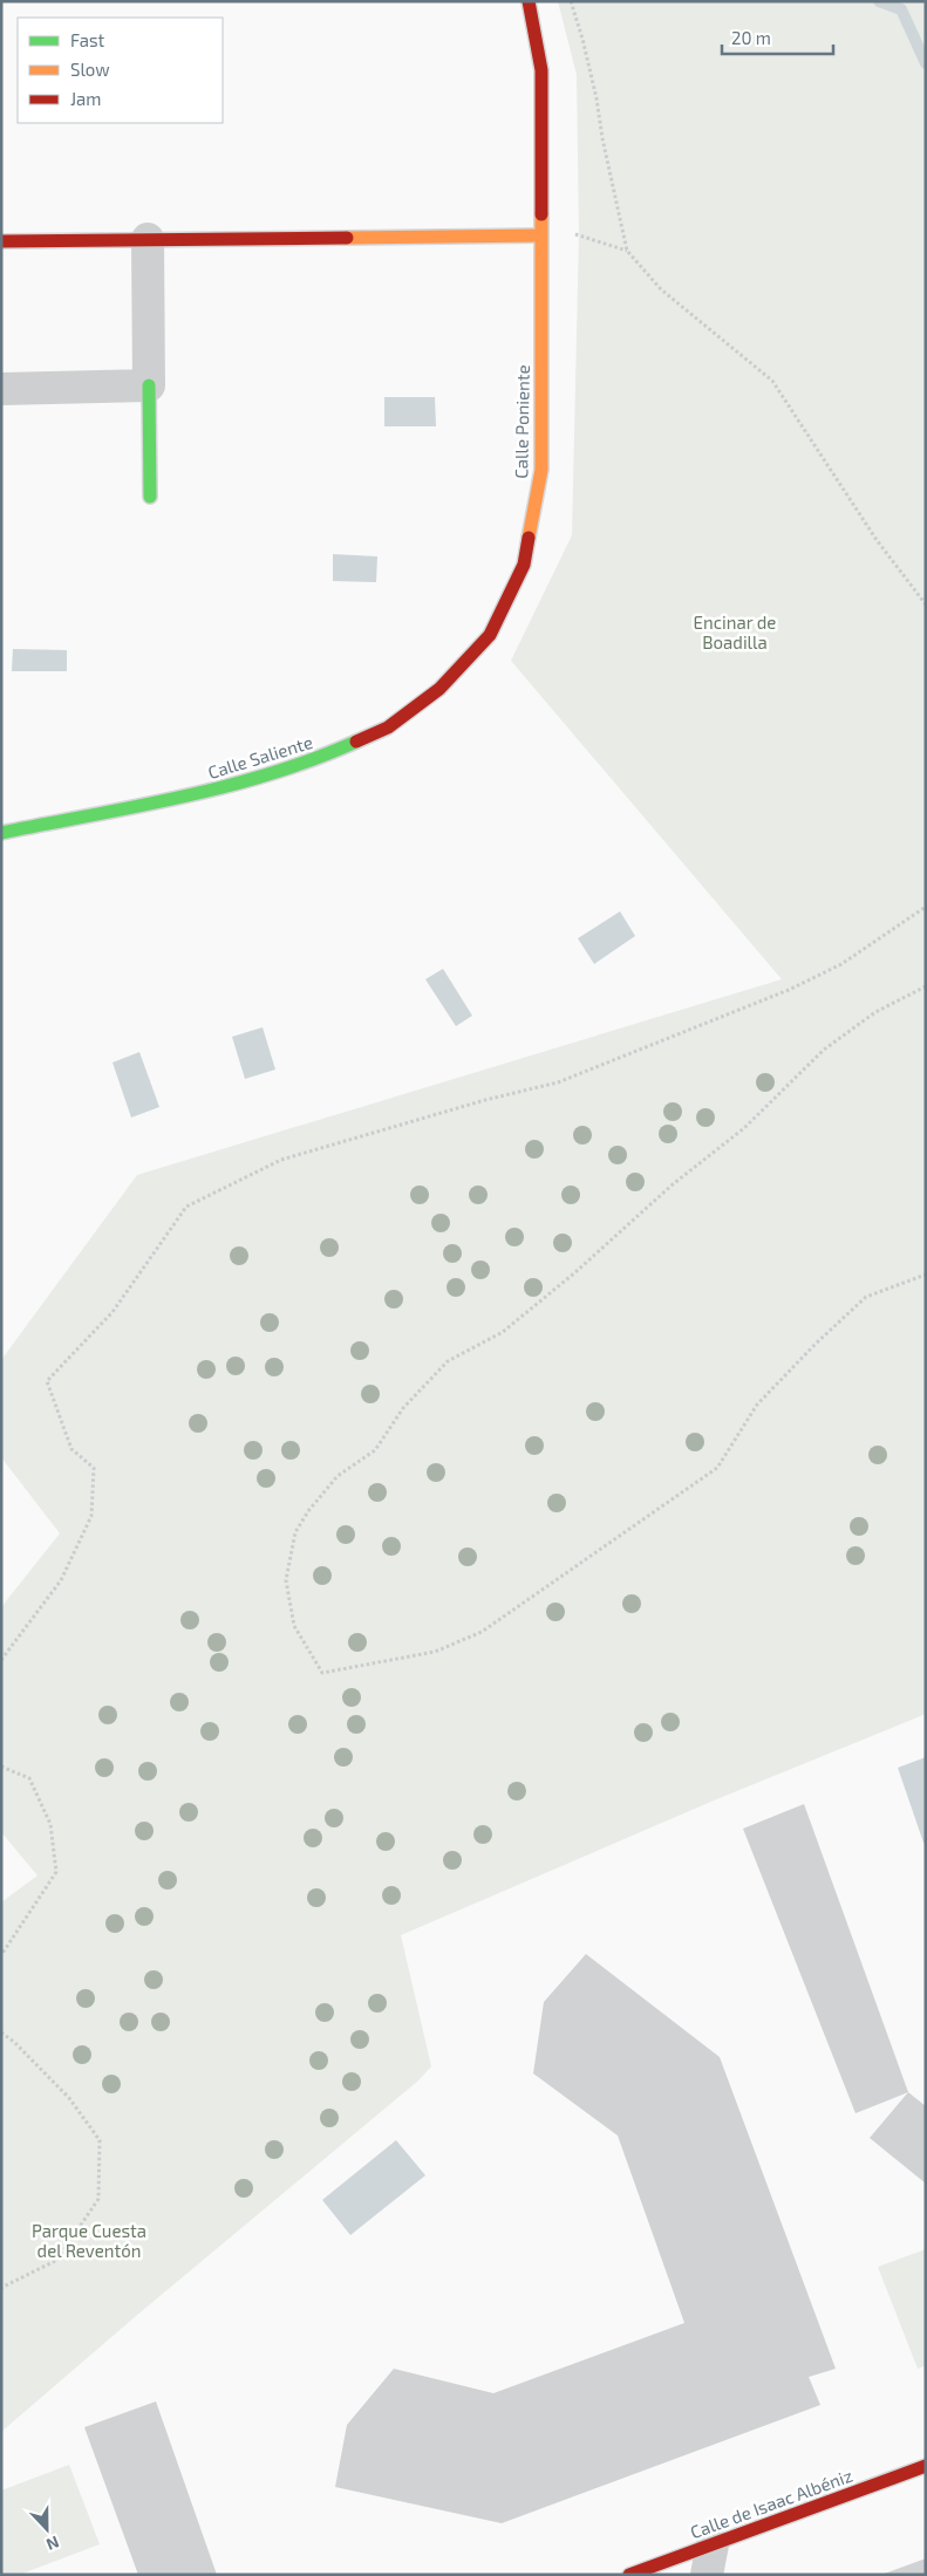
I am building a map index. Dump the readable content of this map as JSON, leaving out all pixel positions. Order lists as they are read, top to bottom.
{
  "streets": {
    "street": ["Calle Poniente", "Calle Saliente", "Calle de Isaac Albéniz"]
  },
  "crossings": [
    ["Calle Poniente", "Calle Saliente"]
  ],
  "parks": ["Encinar de Boadilla", "Parque Cuesta del Reventón"],
  "legend": ["Fast", "Slow", "Jam"],
  "scale_bar": "20 m",
  "north": "bottom"
}
